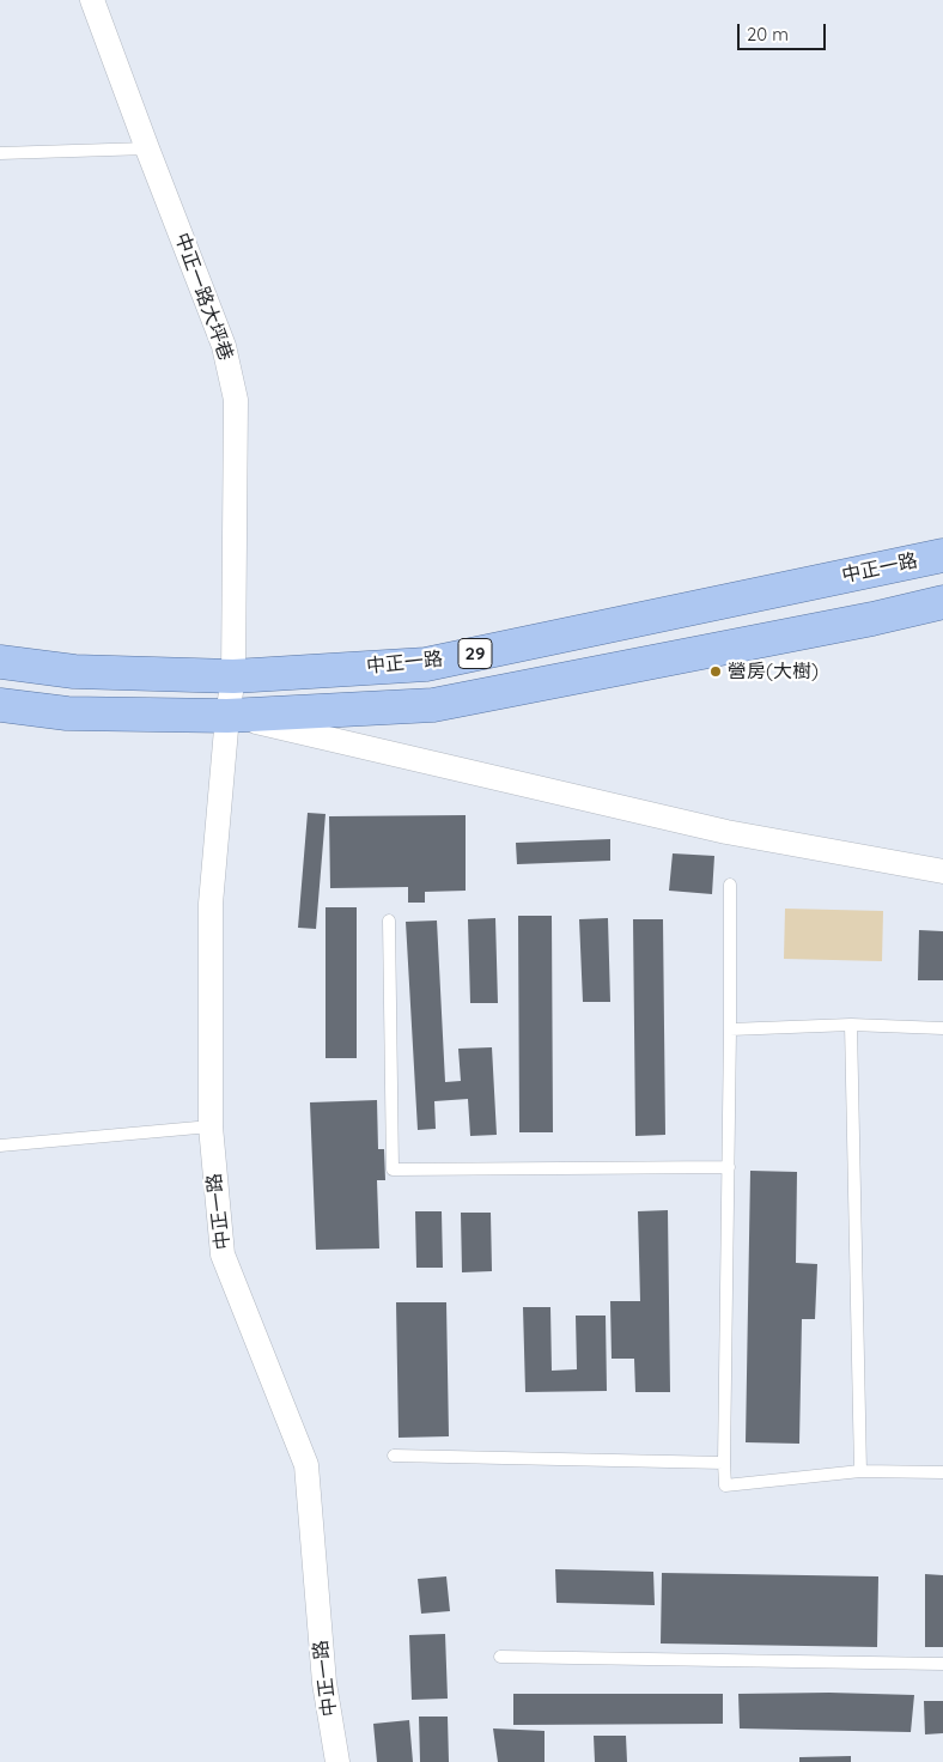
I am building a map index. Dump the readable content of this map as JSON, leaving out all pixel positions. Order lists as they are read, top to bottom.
{
  "streets": {
    "main road": ["中正一路", "29"],
    "street": ["中正一路大坪巷"]
  },
  "crossings": [
    ["中正一路大坪巷", "中正一路"],
    ["中正一路大坪巷", "29"],
    ["中正一路", "29"]
  ],
  "places": ["營房(大樹)"],
  "scale_bar": "20 m"
}
